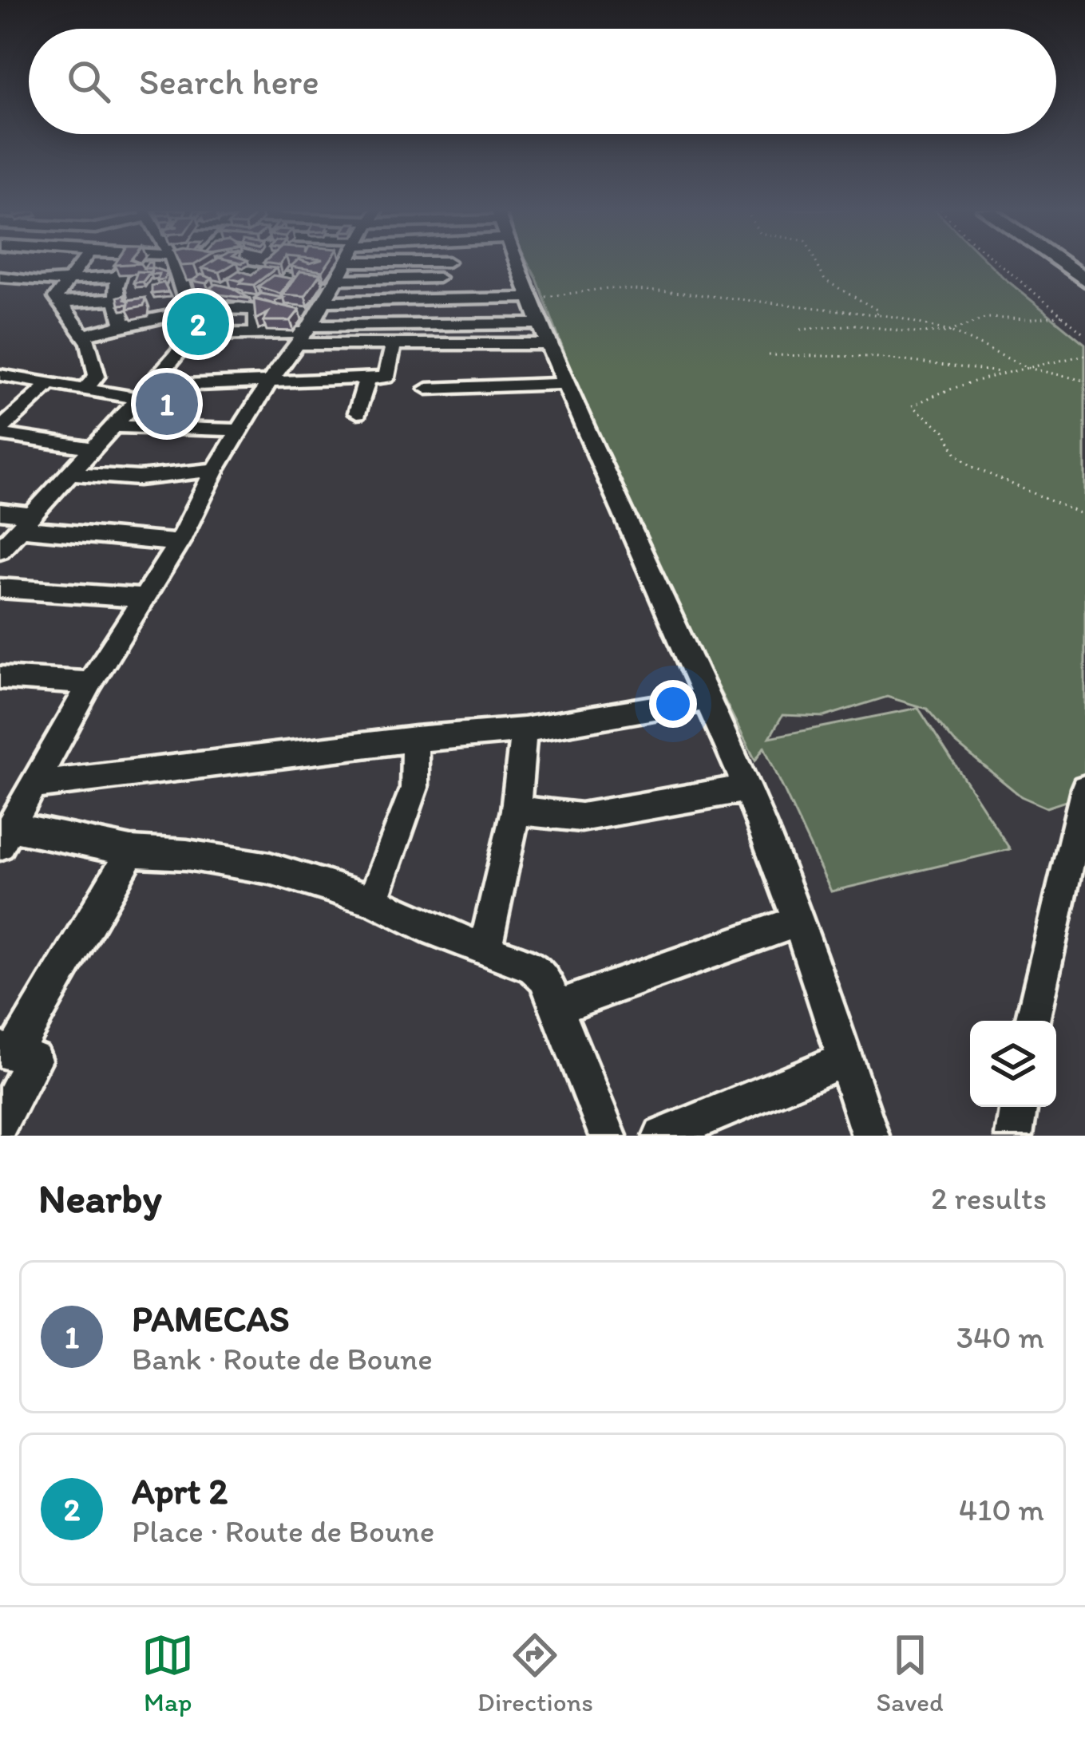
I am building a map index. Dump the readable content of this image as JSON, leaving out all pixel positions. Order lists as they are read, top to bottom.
{
  "page": {
    "search": "Search here",
    "pins": ["2", "1"],
    "heading": ["Nearby", "2 results"],
    "list": [
      {
        "mark": "1",
        "name": "PAMECAS",
        "note": "Bank · Route de Boune",
        "value": "340 m"
      },
      {
        "mark": "2",
        "name": "Aprt 2",
        "note": "Place · Route de Boune",
        "value": "410 m"
      }
    ],
    "nav": ["Map", "Directions", "Saved"]
  }
}
